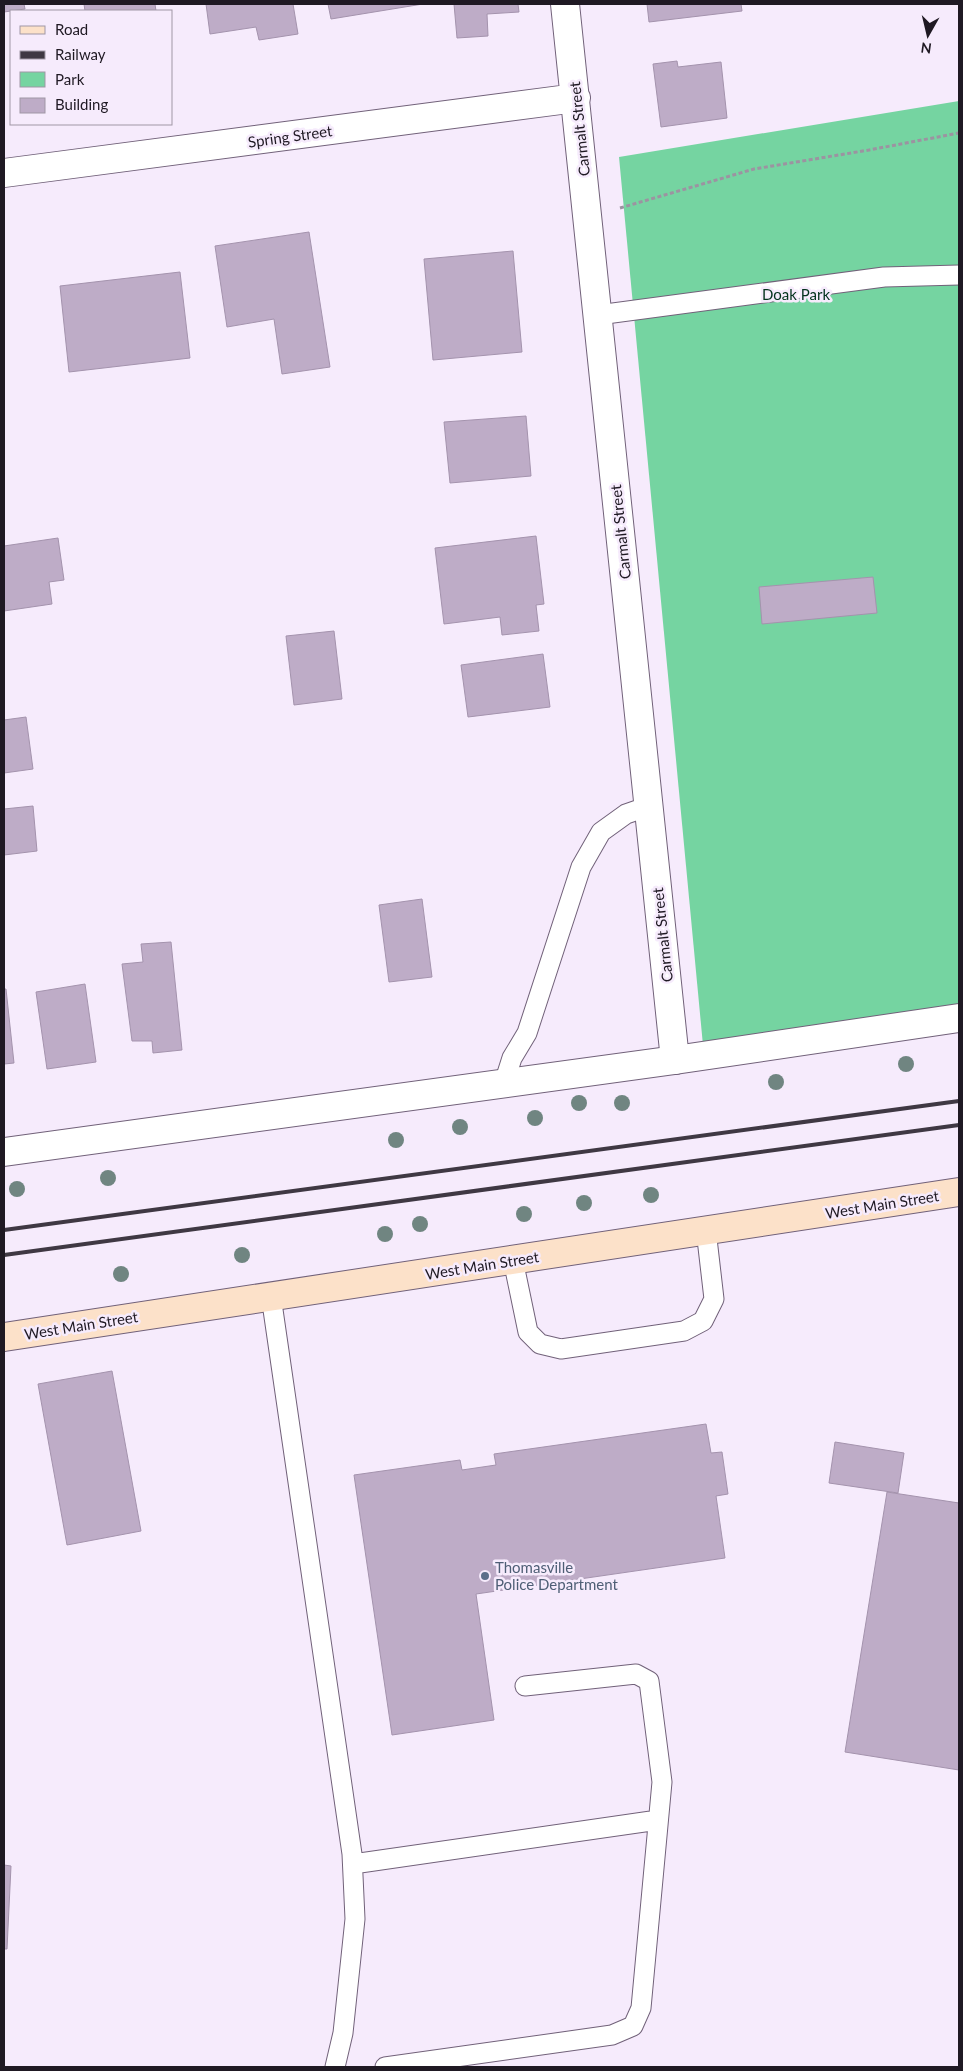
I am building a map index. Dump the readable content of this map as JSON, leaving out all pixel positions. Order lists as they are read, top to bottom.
{
  "streets": {
    "main road": ["West Main Street"],
    "street": ["Carmalt Street", "Spring Street"]
  },
  "crossings": [
    ["Carmalt Street", "Spring Street"]
  ],
  "parks": ["Doak Park"],
  "places": ["Thomasville Police Department"],
  "legend": [
    "Road",
    "Railway",
    "Park",
    "Building"
  ],
  "north": "bottom"
}
